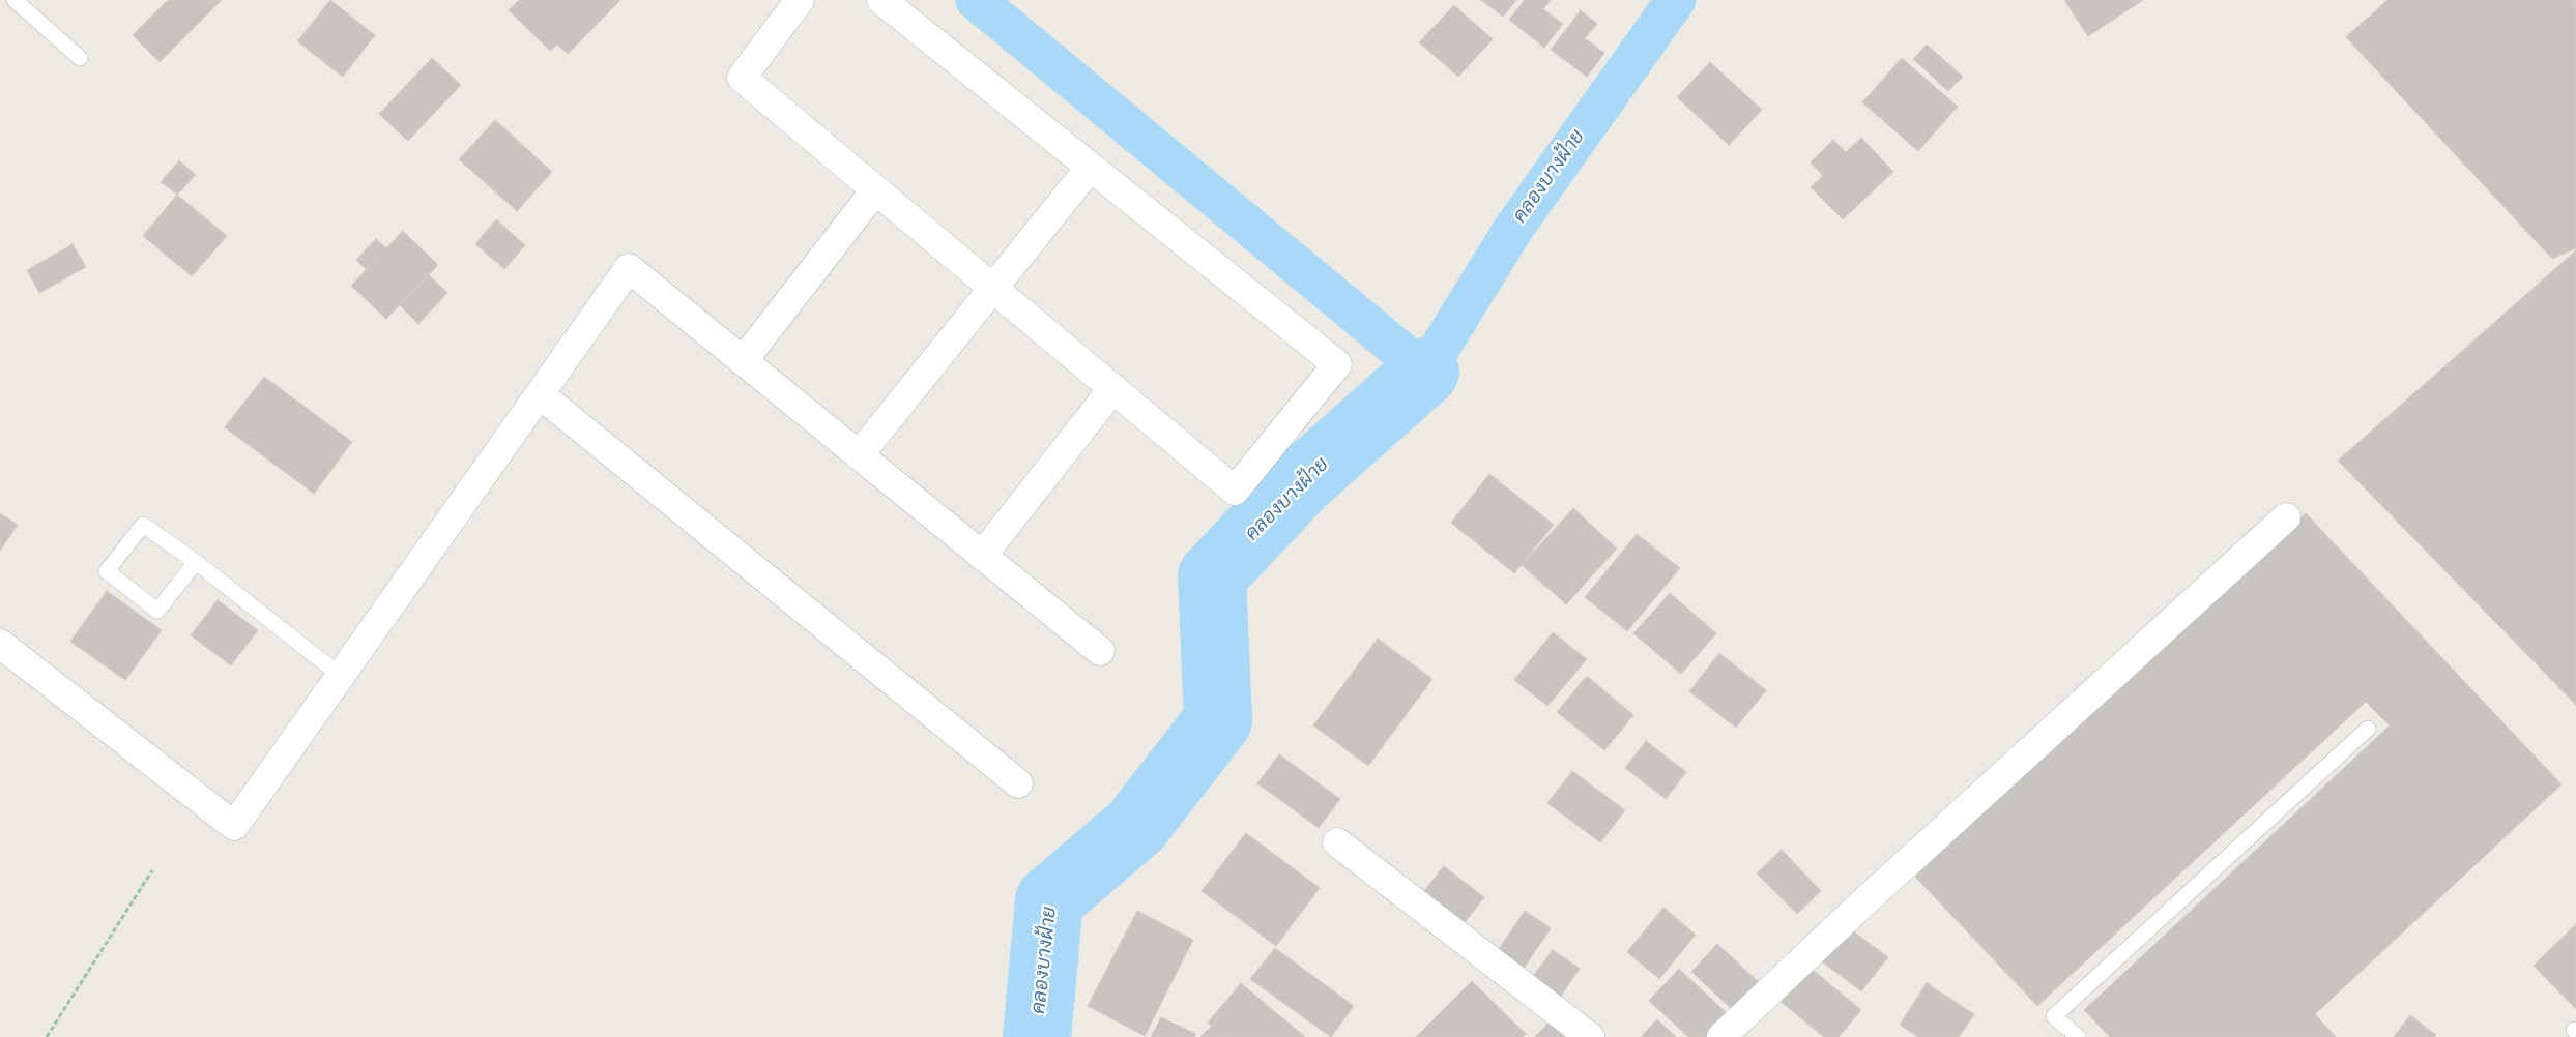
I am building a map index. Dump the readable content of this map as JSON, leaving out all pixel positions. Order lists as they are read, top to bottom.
{
  "water": ["คลองบางฝ้าย"]
}
